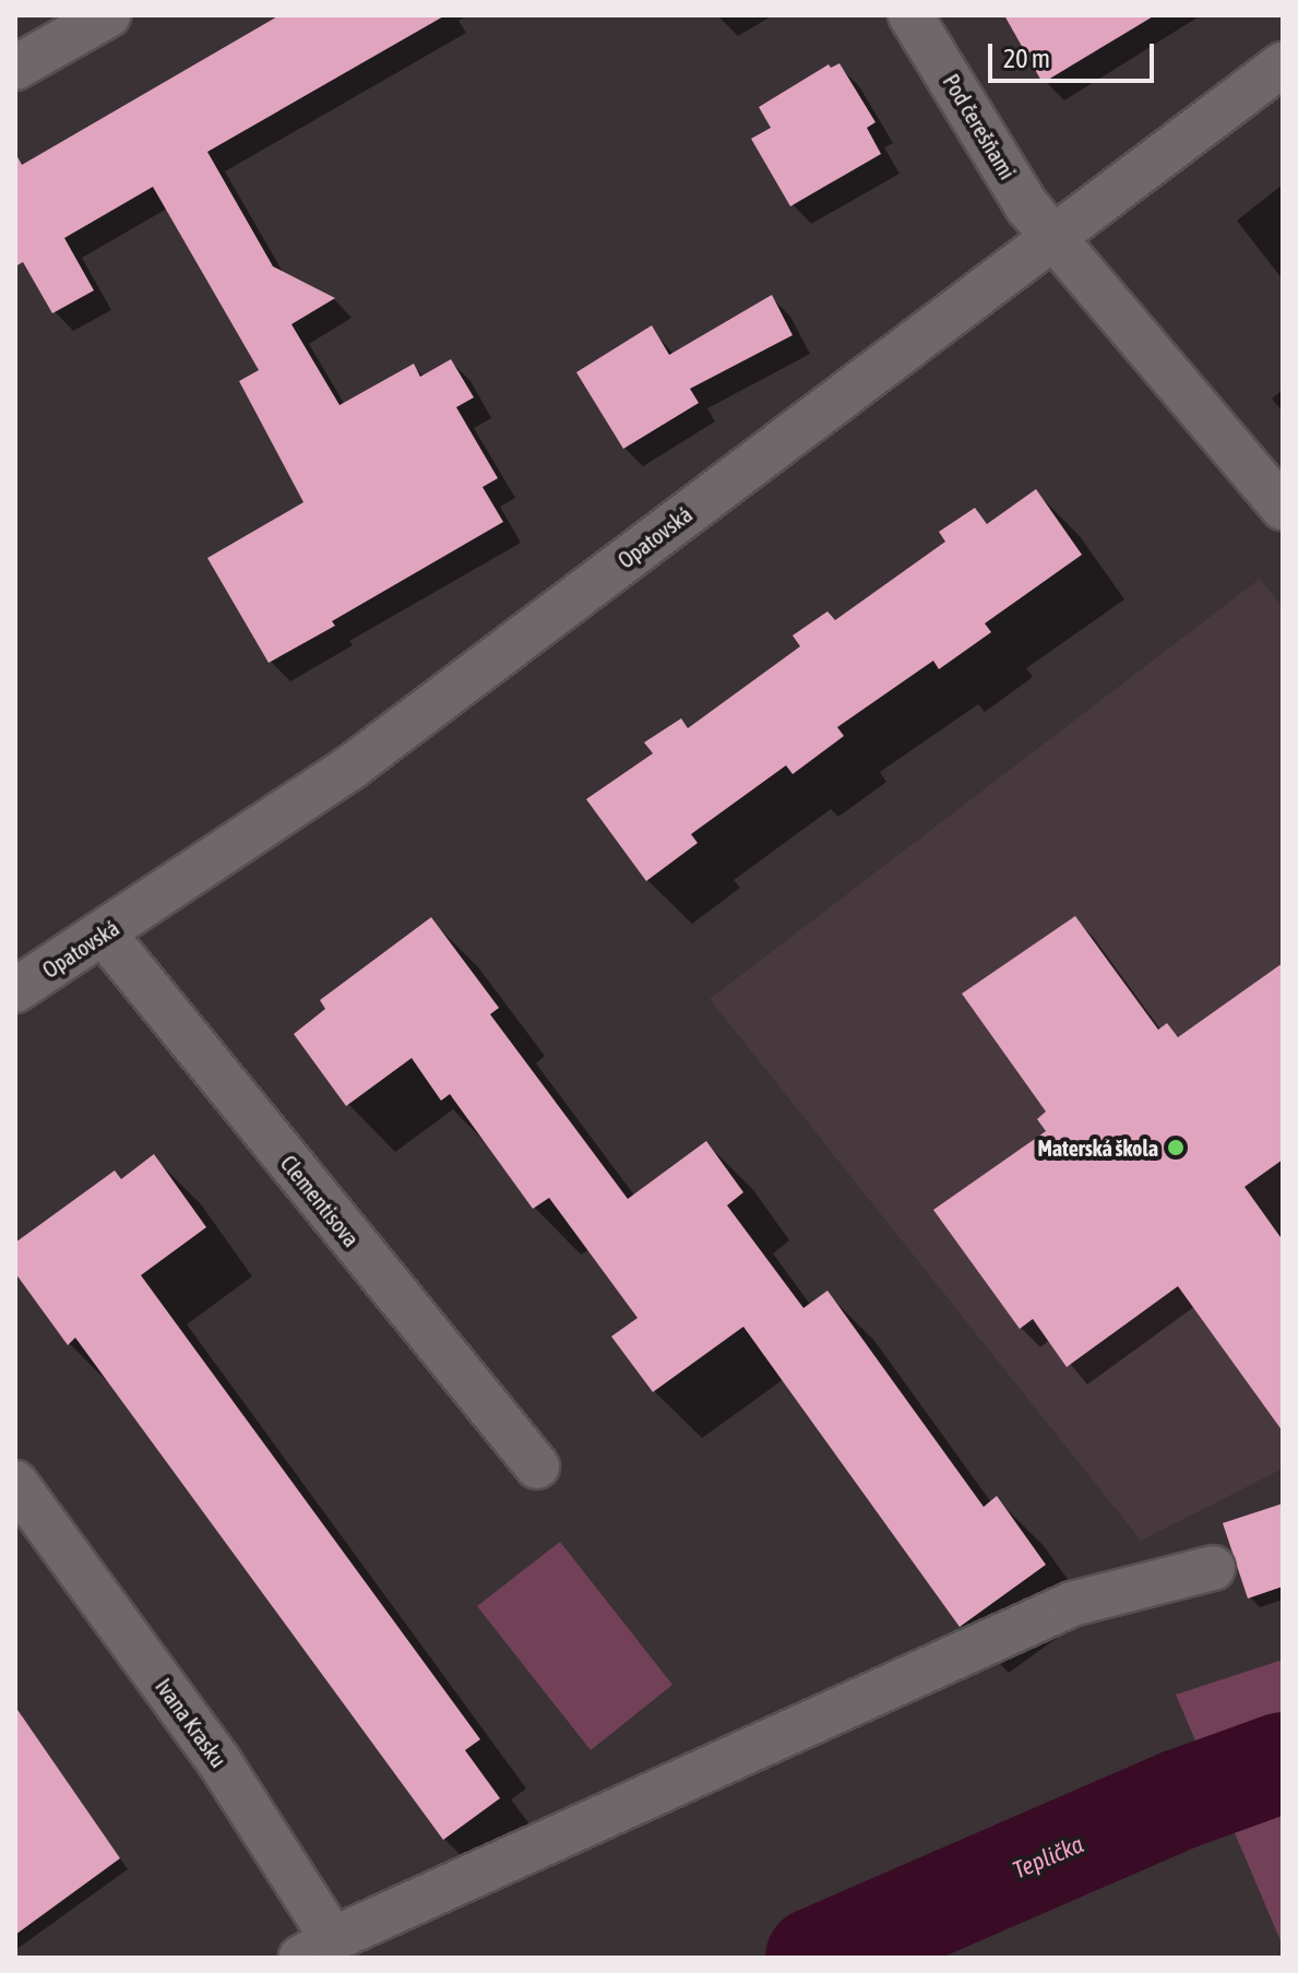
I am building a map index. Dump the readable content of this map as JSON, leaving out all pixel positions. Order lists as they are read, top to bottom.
{
  "streets": {
    "street": [
      "Pod čerešňami",
      "Opatovská",
      "Clementisova",
      "Ivana Krasku"
    ]
  },
  "crossings": [
    ["Pod čerešňami", "Opatovská"],
    ["Opatovská", "Clementisova"]
  ],
  "water": ["Teplička"],
  "places": ["Materská škola"],
  "scale_bar": "20 m"
}
